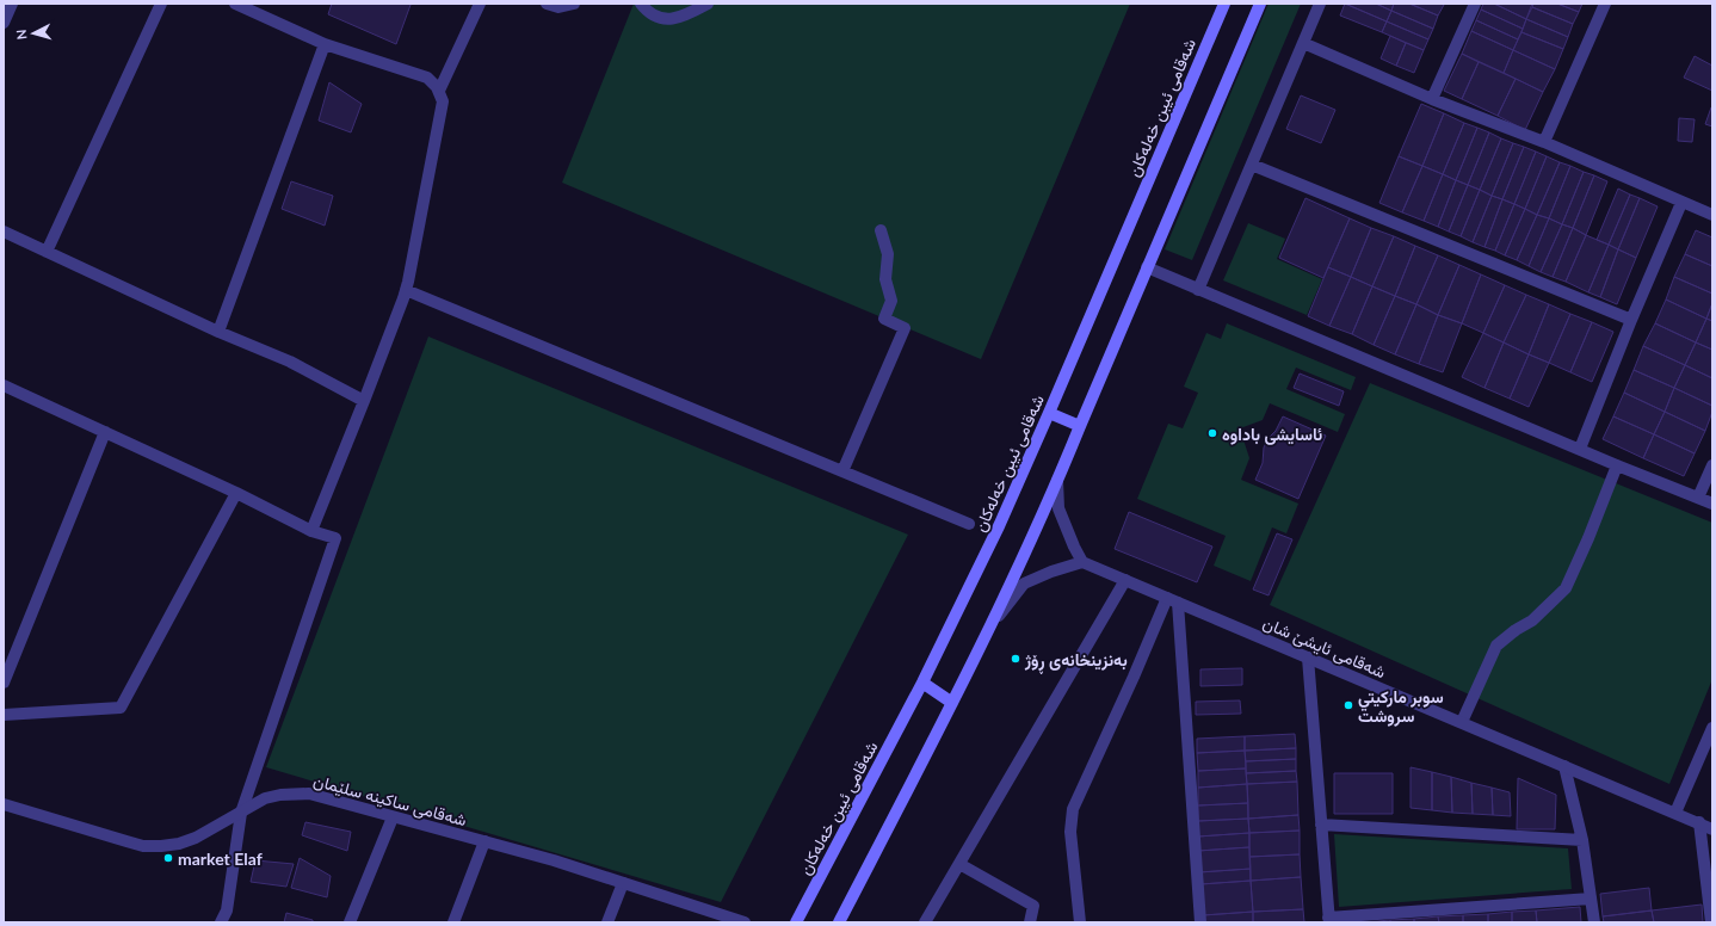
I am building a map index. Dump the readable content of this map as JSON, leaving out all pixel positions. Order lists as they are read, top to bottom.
{
  "streets": {
    "main road": ["شەقامی ئیبن خەلەکان"],
    "street": ["شەقامی ئایشێ شان", "شەقامی ساکینە سلێمان"]
  },
  "places": [
    "ئاسايشى باداوه",
    "بەنزینخانەی ڕۆژ",
    "سوبر ماركيتي سروشت",
    "market Elaf"
  ],
  "north": "left"
}
